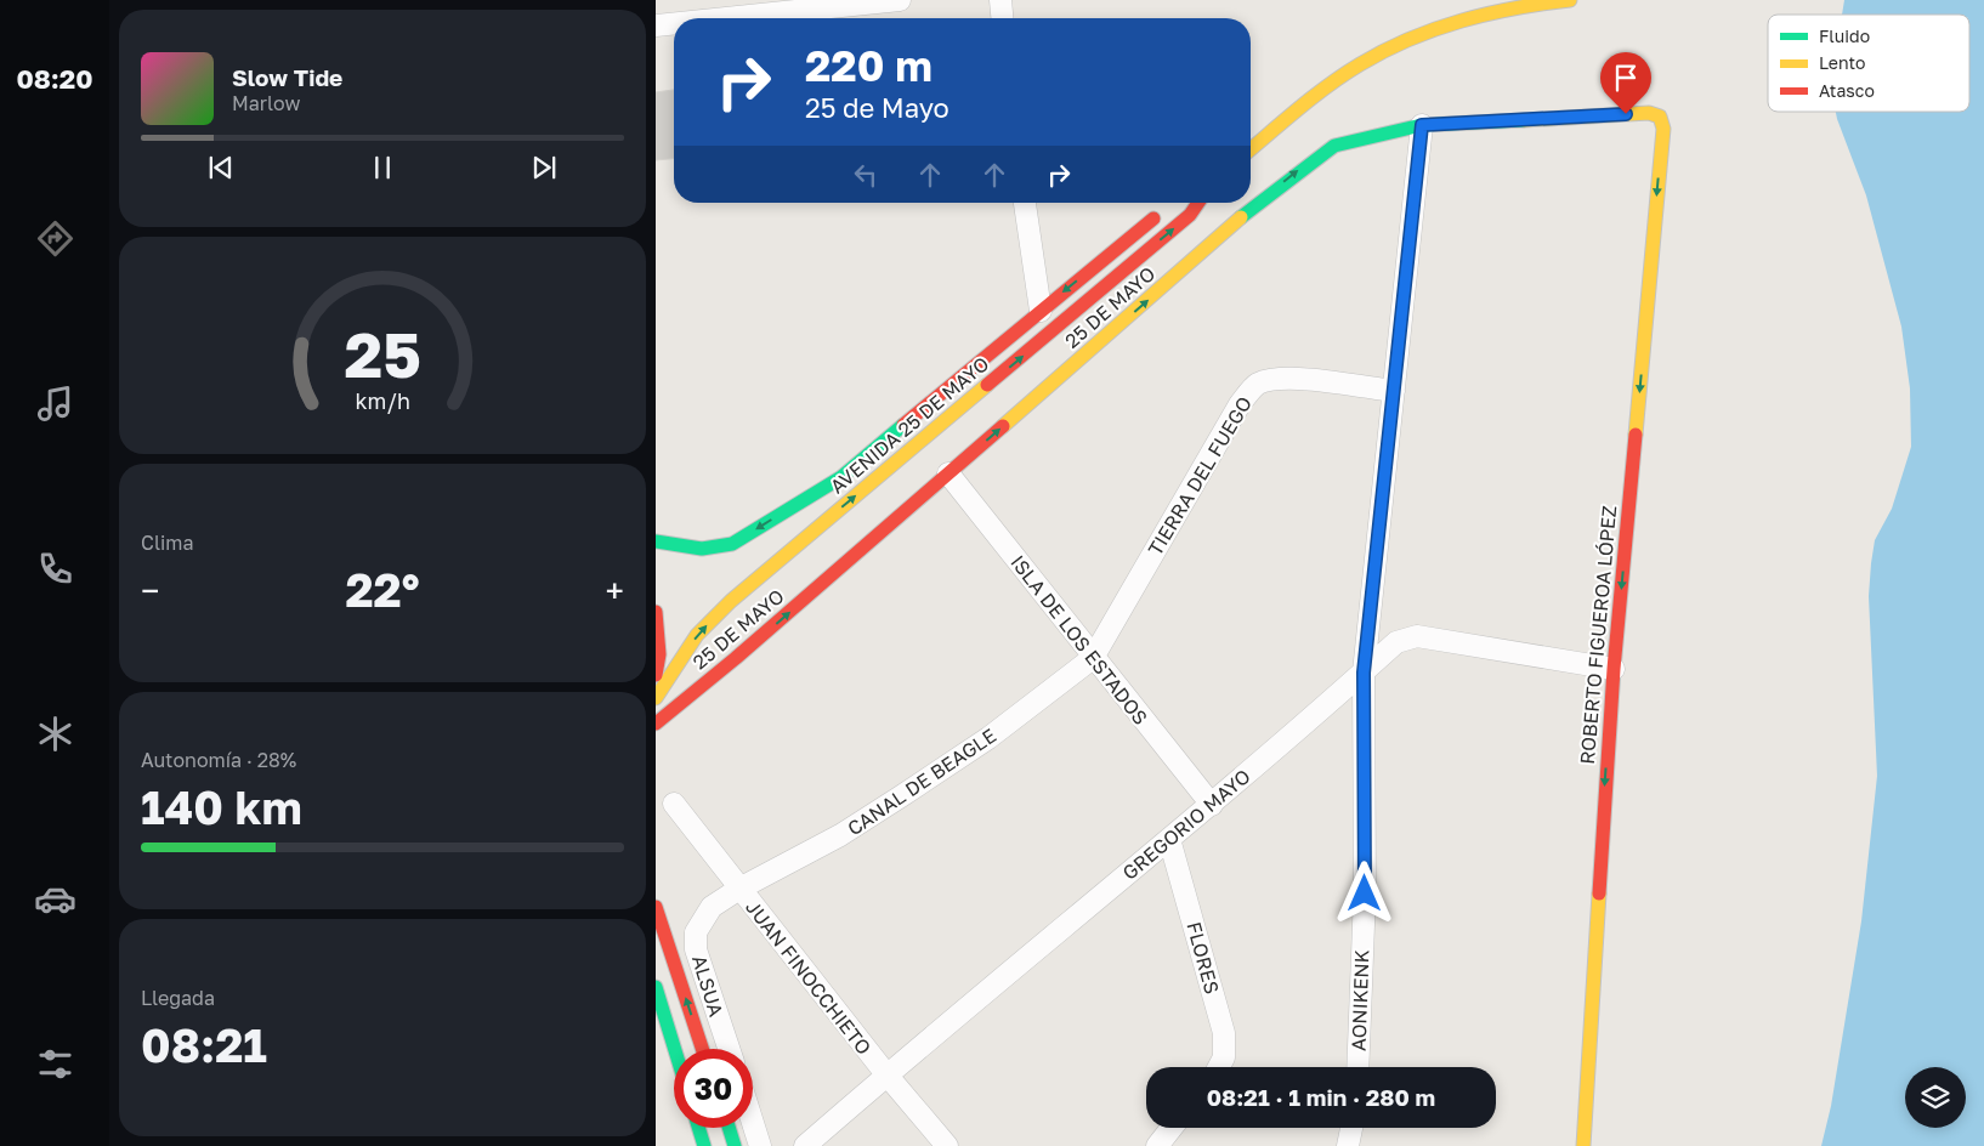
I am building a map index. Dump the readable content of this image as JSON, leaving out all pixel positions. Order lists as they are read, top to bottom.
{
  "streets": {
    "street": [
      "25 DE MAYO",
      "AVENIDA 25 DE MAYO",
      "TIERRA DEL FUEGO",
      "ROBERTO FIGUEROA LÓPEZ",
      "ISLA DE LOS ESTADOS",
      "CANAL DE BEAGLE",
      "GREGORIO MAYO",
      "FLORES",
      "JUAN FINOCCHIETO",
      "ALSUA",
      "AONIKENK"
    ]
  },
  "crossings": [
    ["25 DE MAYO", "ROBERTO FIGUEROA LÓPEZ"],
    ["25 DE MAYO", "ISLA DE LOS ESTADOS"],
    ["25 DE MAYO", "AONIKENK"],
    ["TIERRA DEL FUEGO", "ISLA DE LOS ESTADOS"],
    ["TIERRA DEL FUEGO", "CANAL DE BEAGLE"],
    ["TIERRA DEL FUEGO", "AONIKENK"],
    ["ROBERTO FIGUEROA LÓPEZ", "GREGORIO MAYO"],
    ["ISLA DE LOS ESTADOS", "CANAL DE BEAGLE"],
    ["ISLA DE LOS ESTADOS", "GREGORIO MAYO"],
    ["CANAL DE BEAGLE", "JUAN FINOCCHIETO"],
    ["CANAL DE BEAGLE", "ALSUA"],
    ["GREGORIO MAYO", "FLORES"],
    ["GREGORIO MAYO", "JUAN FINOCCHIETO"],
    ["GREGORIO MAYO", "AONIKENK"],
    ["JUAN FINOCCHIETO", "ALSUA"]
  ],
  "one_way": ["25 DE MAYO", "ROBERTO FIGUEROA LÓPEZ"],
  "legend": ["Fluido", "Lento", "Atasco"],
  "page": {
    "tabs": "08:20",
    "turn": ["220 m", "25 de Mayo"],
    "song": ["Slow Tide", "Marlow"],
    "tile": [
      "Clima",
      ["Autonomía · 28%", "140 km"],
      ["Llegada", "08:21"]
    ],
    "heat": ["−", "22°", "+"],
    "limit": "30",
    "trip": "08:21 · 1 min · 280 m",
    "gauge": ["25", "km/h"]
  }
}
